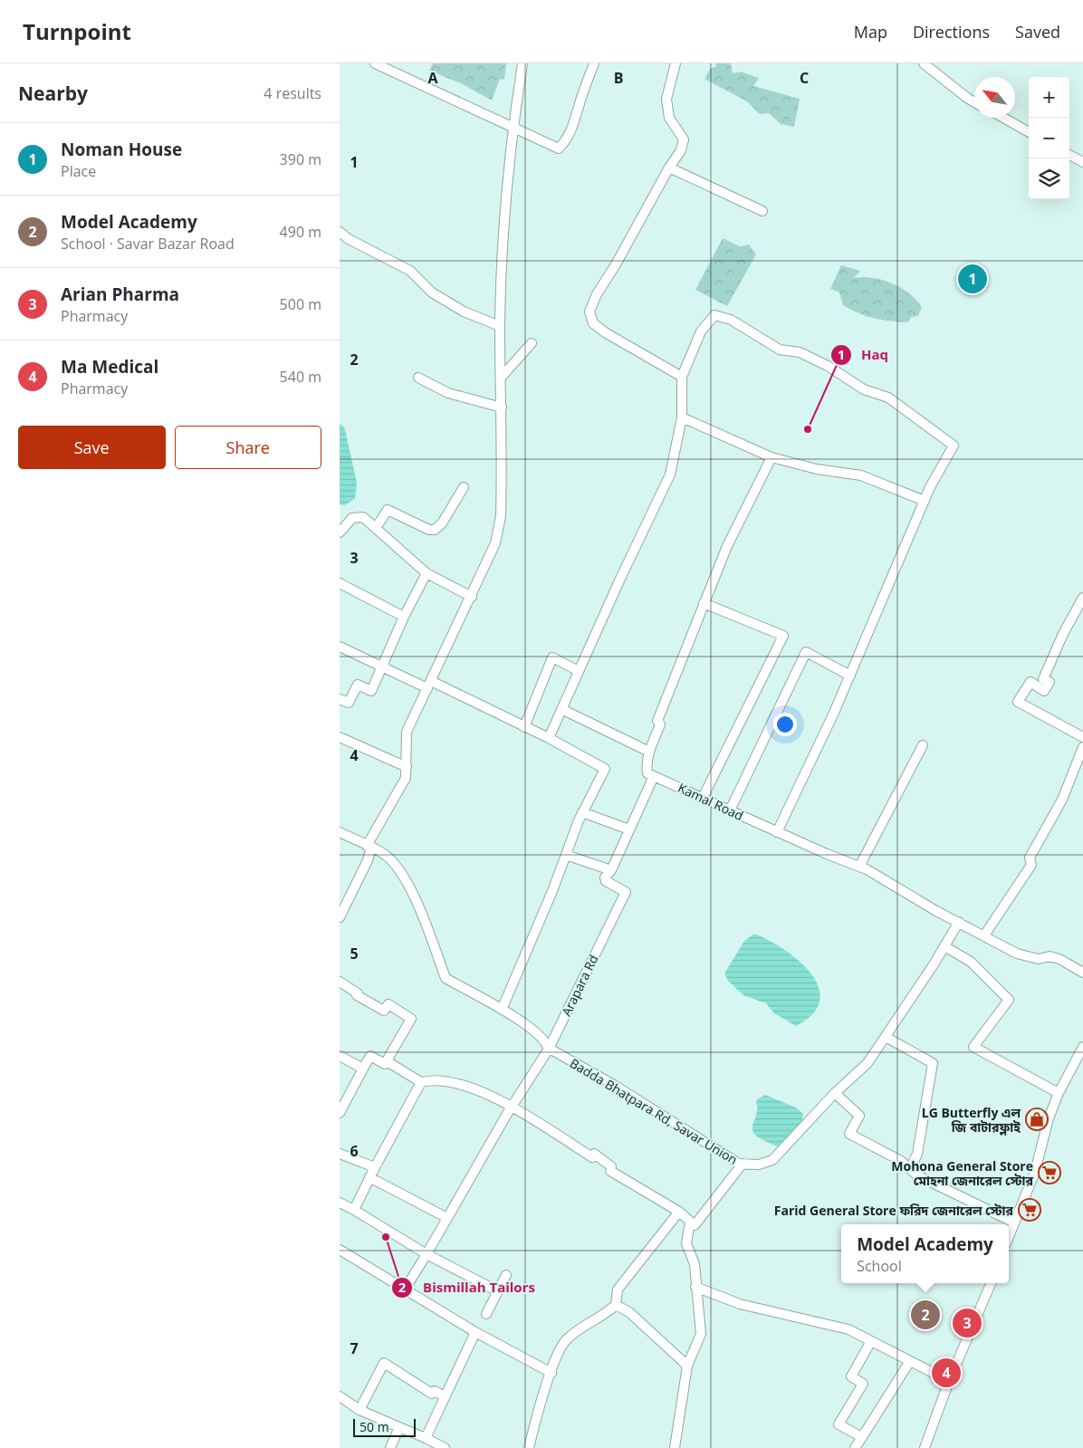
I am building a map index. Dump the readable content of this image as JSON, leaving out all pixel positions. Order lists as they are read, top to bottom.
{
  "streets": {
    "street": ["Kamal Road", "Arapara Rd", "Badda Bhatpara Rd, Savar Union"]
  },
  "crossings": [
    ["Kamal Road", "Badda Bhatpara Rd, Savar Union"],
    ["Arapara Rd", "Badda Bhatpara Rd, Savar Union"]
  ],
  "places": {
    "other": ["Haq", "Bismillah Tailors"],
    "shop": ["LG Butterfly এল জি বাটারফ্লাই"],
    "supermarket": ["Mohona General Store মোহনা জেনারেল স্টোর", "Farid General Store ফরিদ জেনারেল স্টোর"]
  },
  "scale_bar": "50 m",
  "north": "top left",
  "page": {
    "header": "Turnpoint",
    "nav": ["Map", "Directions", "Saved"],
    "heading": ["Nearby", "4 results"],
    "map_buttons": ["+", "−"],
    "list": [
      {
        "mark": "1",
        "name": "Noman House",
        "note": "Place",
        "value": "390 m"
      },
      {
        "mark": "2",
        "name": "Model Academy",
        "note": "School · Savar Bazar Road",
        "value": "490 m"
      },
      {
        "mark": "3",
        "name": "Arian Pharma",
        "note": "Pharmacy",
        "value": "500 m"
      },
      {
        "mark": "4",
        "name": "Ma Medical",
        "note": "Pharmacy",
        "value": "540 m"
      }
    ],
    "pins": [
      "1",
      "2",
      "3",
      "4"
    ],
    "buttons": ["Save", "Share"],
    "popup": ["Model Academy", "School"],
    "scale": "50 m"
  },
  "grid": {
    "columns": ["A", "B", "C"],
    "rows": [
      "1",
      "2",
      "3",
      "4",
      "5",
      "6",
      "7"
    ]
  }
}
